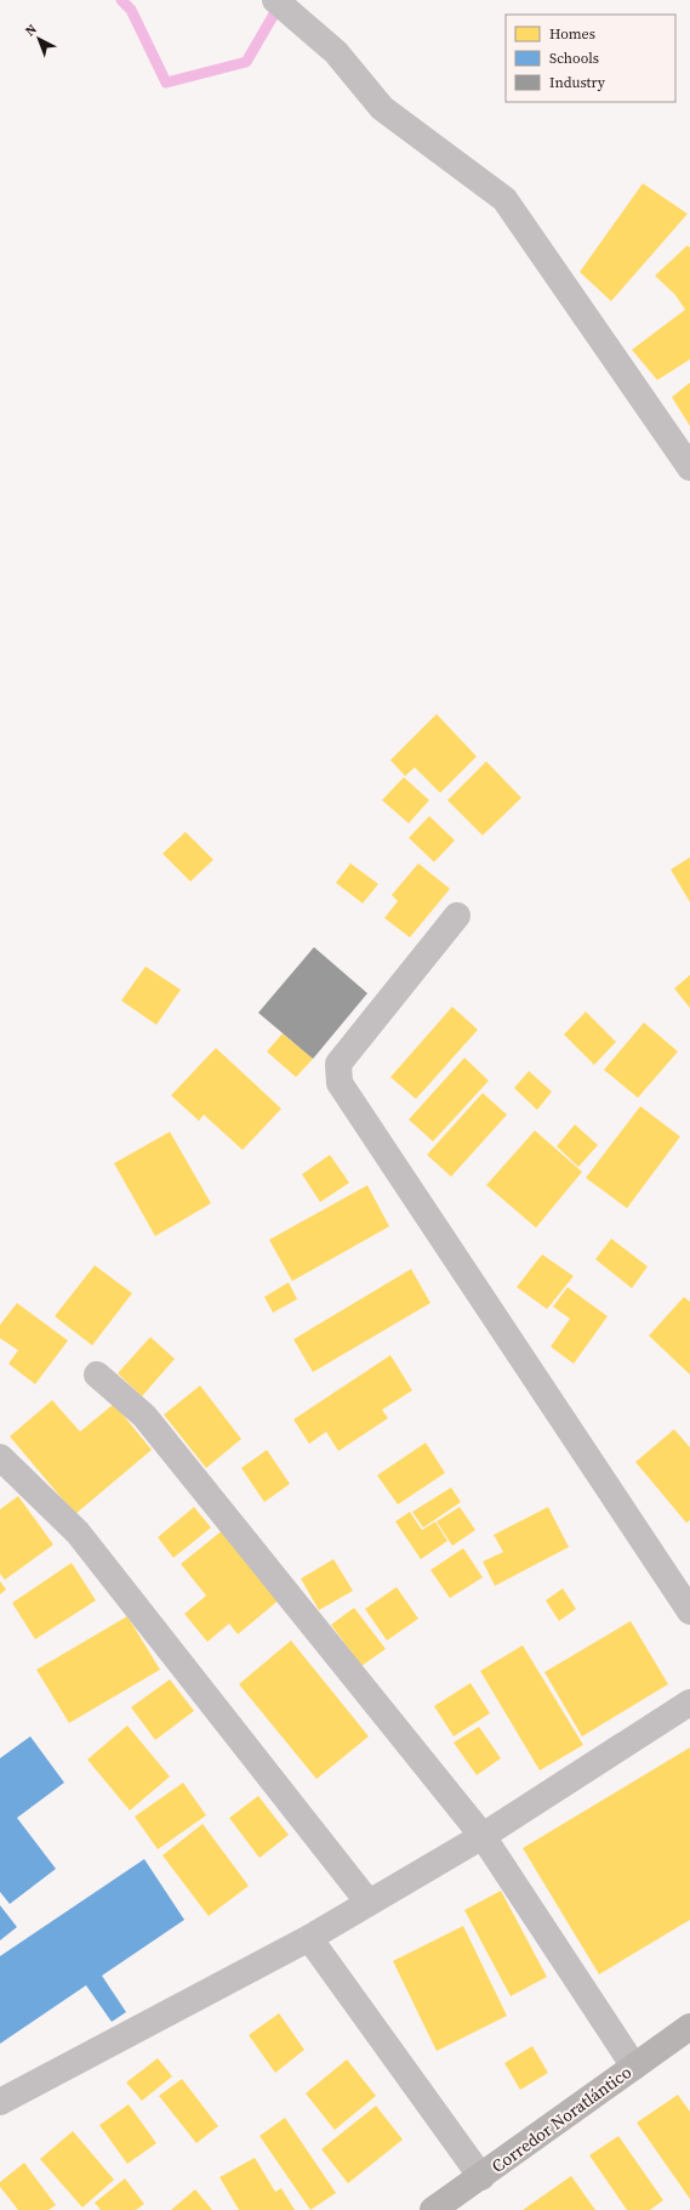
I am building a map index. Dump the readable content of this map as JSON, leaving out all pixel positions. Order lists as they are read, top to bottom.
{
  "streets": {
    "highway": ["Corredor Noratlántico"]
  },
  "legend": ["Homes", "Schools", "Industry"],
  "north": "top left"
}
